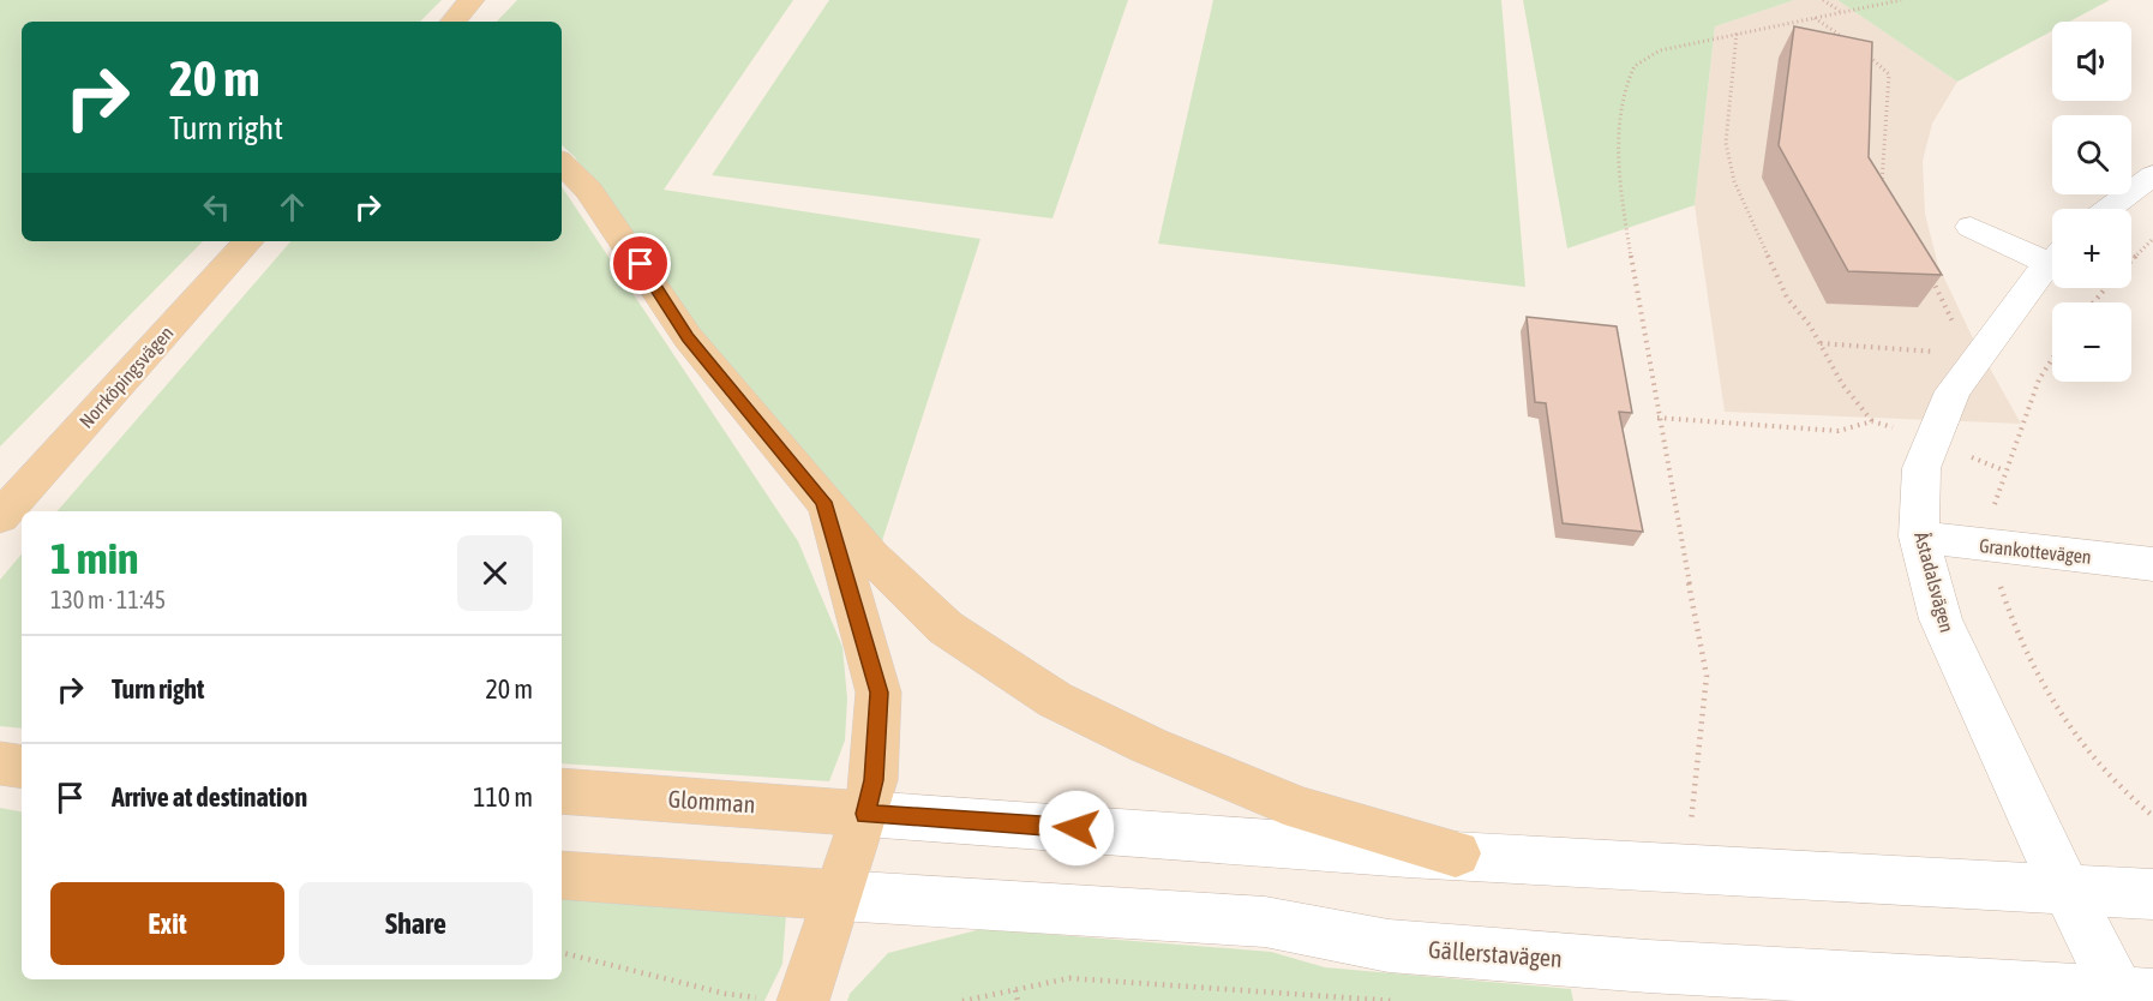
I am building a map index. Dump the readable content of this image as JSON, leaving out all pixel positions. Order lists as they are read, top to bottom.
{
  "streets": {
    "main road": ["Norrköpingsvägen", "Glomman"],
    "street": ["Grankottevägen", "Åstadalsvägen", "Gällerstavägen"]
  },
  "crossings": [
    ["Grankottevägen", "Åstadalsvägen"],
    ["Åstadalsvägen", "Gällerstavägen"]
  ],
  "page": {
    "map_buttons": ["+", "−"],
    "turn": ["20 m", "Turn right"],
    "heading": ["1 min", "130 m · 11:45"],
    "list": [
      {
        "name": "Turn right",
        "value": "20 m"
      },
      {
        "name": "Arrive at destination",
        "value": "110 m"
      }
    ],
    "buttons": ["Exit", "Share"]
  }
}
